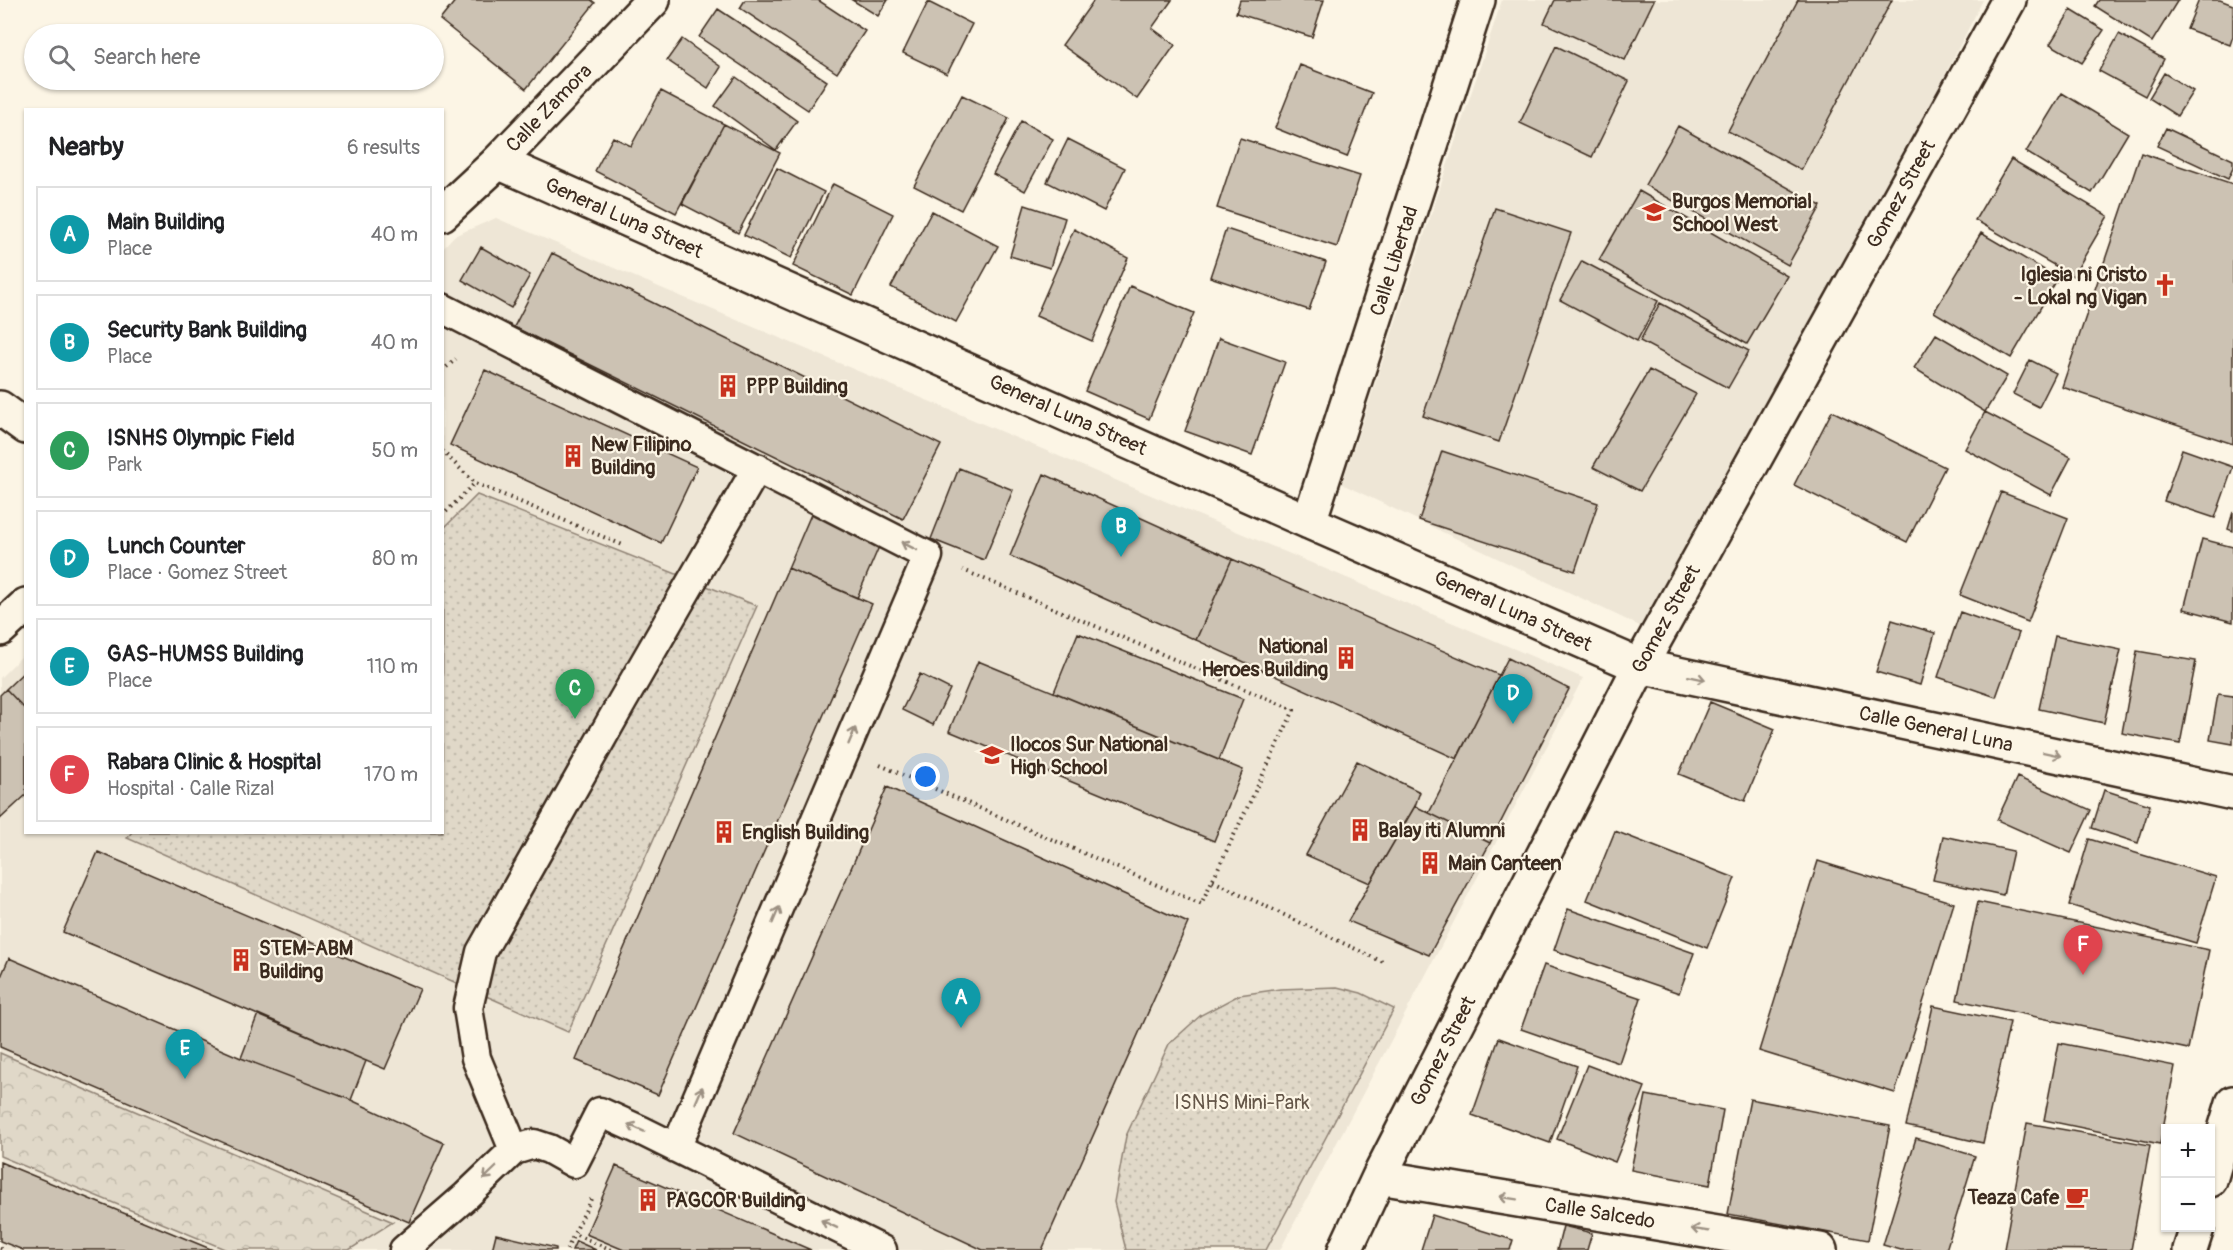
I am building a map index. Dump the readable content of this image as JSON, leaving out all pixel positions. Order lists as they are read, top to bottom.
{
  "streets": {
    "street": [
      "Calle Zamora",
      "Gomez Street",
      "General Luna Street",
      "Calle Libertad",
      "Calle General Luna",
      "Calle Salcedo"
    ]
  },
  "crossings": [
    ["Calle Zamora", "General Luna Street"],
    ["Gomez Street", "General Luna Street"],
    ["Gomez Street", "Calle General Luna"],
    ["Gomez Street", "Calle Salcedo"],
    ["General Luna Street", "Calle Libertad"],
    ["General Luna Street", "Calle General Luna"]
  ],
  "one_way": ["Calle General Luna", "Calle Salcedo"],
  "parks": ["ISNHS Mini-Park"],
  "places": {
    "school or university": ["Burgos Memorial School West", "Ilocos Sur National High School"],
    "church": ["Iglesia ni Cristo - Lokal ng Vigan"],
    "building": [
      "PPP Building",
      "New Filipino Building",
      "National Heroes Building",
      "Balay iti Alumni",
      "English Building",
      "Main Canteen",
      "STEM-ABM Building",
      "PAGCOR Building"
    ],
    "cafe": ["Teaza Cafe"]
  },
  "page": {
    "search": "Search here",
    "heading": ["Nearby", "6 results"],
    "list": [
      {
        "mark": "A",
        "name": "Main Building",
        "note": "Place",
        "value": "40 m"
      },
      {
        "mark": "B",
        "name": "Security Bank Building",
        "note": "Place",
        "value": "40 m"
      },
      {
        "mark": "C",
        "name": "ISNHS Olympic Field",
        "note": "Park",
        "value": "50 m"
      },
      {
        "mark": "D",
        "name": "Lunch Counter",
        "note": "Place · Gomez Street",
        "value": "80 m"
      },
      {
        "mark": "E",
        "name": "GAS-HUMSS Building",
        "note": "Place",
        "value": "110 m"
      },
      {
        "mark": "F",
        "name": "Rabara Clinic & Hospital",
        "note": "Hospital · Calle Rizal",
        "value": "170 m"
      }
    ],
    "pins": [
      "B",
      "C",
      "D",
      "F",
      "A",
      "E"
    ],
    "map_buttons": ["+", "−"]
  }
}
